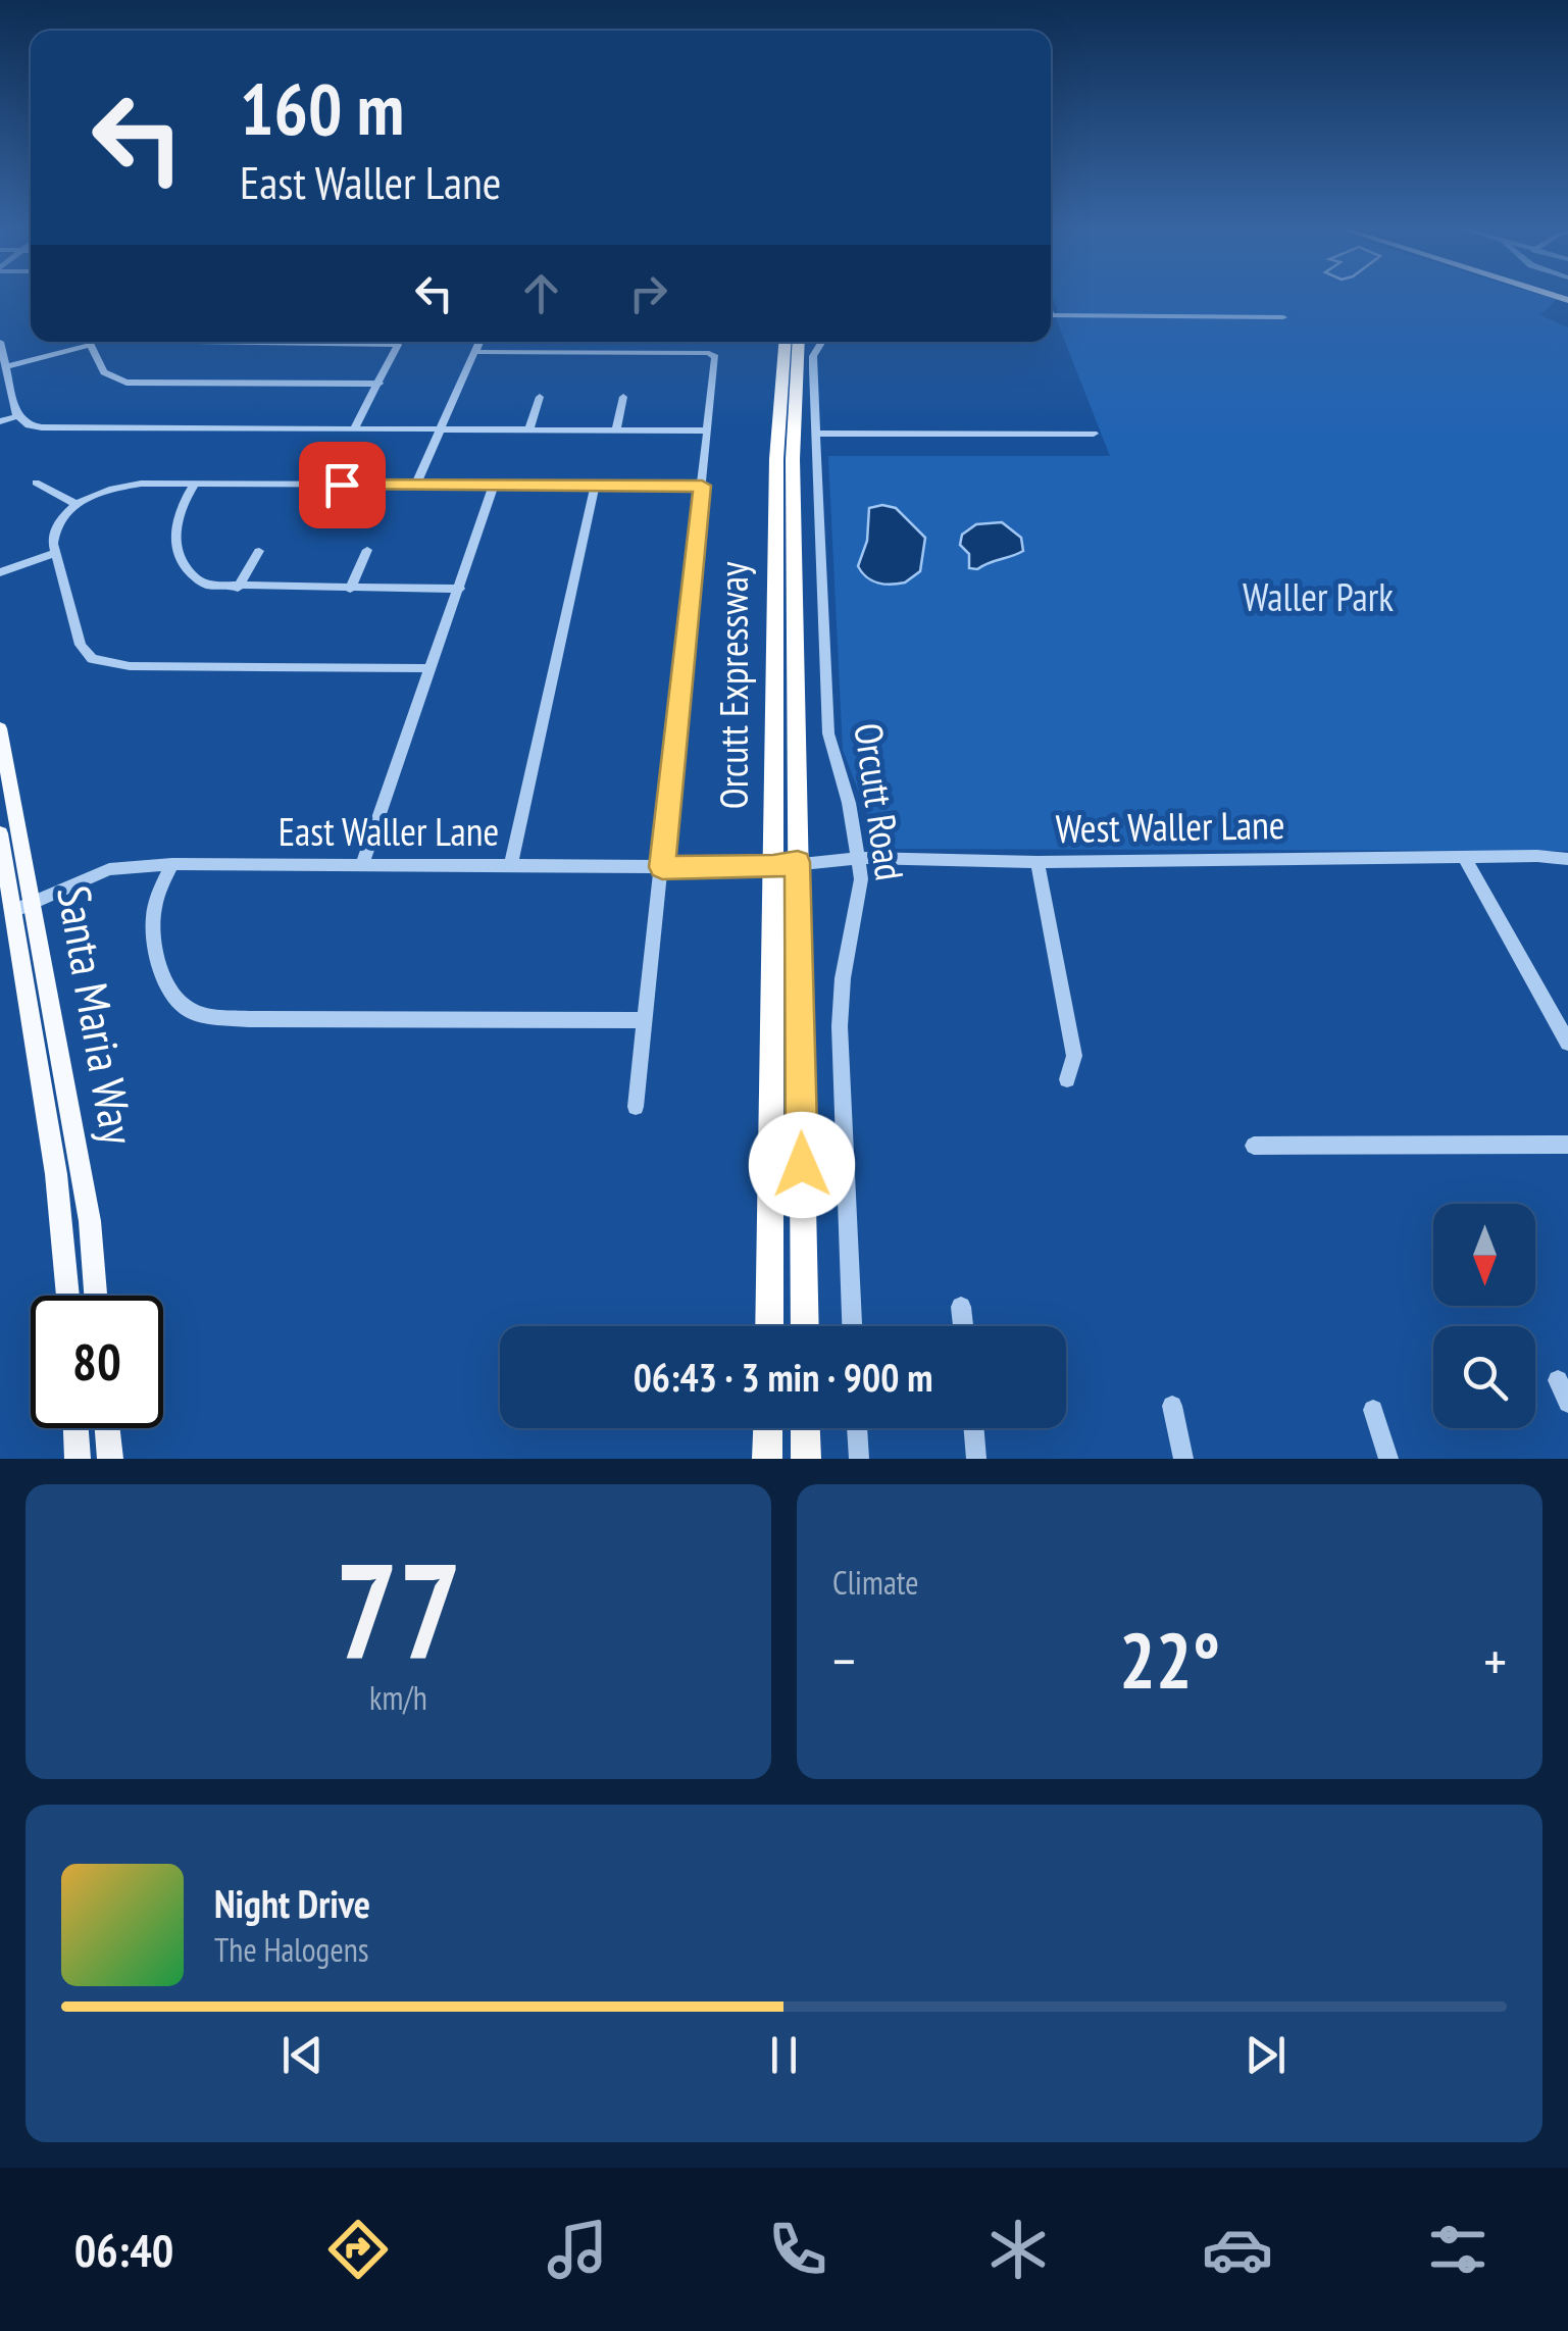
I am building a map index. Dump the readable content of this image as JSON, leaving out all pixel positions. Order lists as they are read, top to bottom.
{
  "streets": {
    "highway": ["Orcutt Expressway"],
    "main road": ["Santa Maria Way"],
    "street": ["Orcutt Road", "West Waller Lane", "East Waller Lane"]
  },
  "crossings": [
    ["Orcutt Expressway", "West Waller Lane"],
    ["Orcutt Expressway", "East Waller Lane"],
    ["Orcutt Road", "West Waller Lane"],
    ["West Waller Lane", "East Waller Lane"],
    ["East Waller Lane", "Santa Maria Way"]
  ],
  "parks": ["Waller Park"],
  "north": "bottom",
  "page": {
    "turn": ["160 m", "East Waller Lane"],
    "limit": "80",
    "trip": "06:43 · 3 min · 900 m",
    "tile": [
      ["77", "km/h"],
      "Climate"
    ],
    "heat": ["−", "22°", "+"],
    "song": ["Night Drive", "The Halogens"],
    "tabs": "06:40"
  }
}
